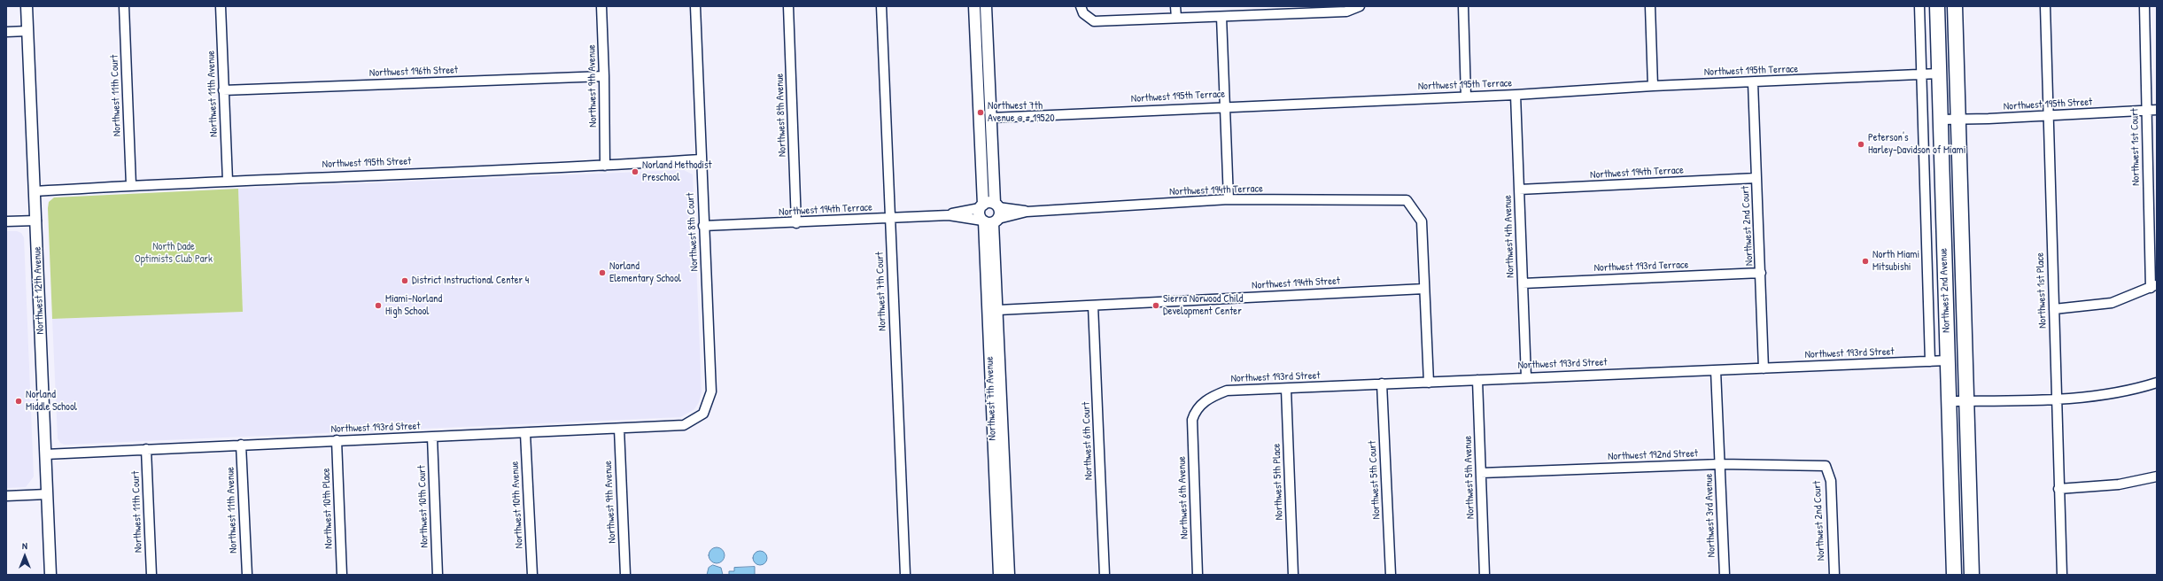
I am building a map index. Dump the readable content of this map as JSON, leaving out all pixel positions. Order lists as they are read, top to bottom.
{
  "streets": {
    "main road": ["Northwest 2nd Avenue"],
    "street": [
      "Northwest 195th Terrace",
      "Northwest 196th Street",
      "Northwest 9th Avenue",
      "Northwest 11th Avenue",
      "Northwest 11th Court",
      "Northwest 195th Street",
      "Northwest 8th Avenue",
      "Northwest 1st Court",
      "Northwest 194th Terrace",
      "Northwest 2nd Court",
      "Northwest 8th Court",
      "Northwest 4th Avenue",
      "Northwest 193rd Terrace",
      "Northwest 194th Street",
      "Northwest 12th Avenue",
      "Northwest 1st Place",
      "Northwest 7th Court",
      "Northwest 193rd Street",
      "Northwest 7th Avenue",
      "Northwest 6th Court",
      "Northwest 192nd Street",
      "Northwest 5th Avenue",
      "Northwest 5th Court",
      "Northwest 5th Place",
      "Northwest 6th Avenue",
      "Northwest 10th Avenue",
      "Northwest 10th Court",
      "Northwest 10th Place",
      "Northwest 3rd Avenue"
    ]
  },
  "crossings": [
    ["Northwest 195th Terrace", "Northwest 2nd Court"],
    ["Northwest 195th Terrace", "Northwest 4th Avenue"],
    ["Northwest 195th Terrace", "Northwest 2nd Avenue"],
    ["Northwest 195th Terrace", "Northwest 7th Avenue"],
    ["Northwest 196th Street", "Northwest 9th Avenue"],
    ["Northwest 196th Street", "Northwest 11th Avenue"],
    ["Northwest 9th Avenue", "Northwest 195th Street"],
    ["Northwest 9th Avenue", "Northwest 193rd Street"],
    ["Northwest 11th Avenue", "Northwest 195th Street"],
    ["Northwest 11th Avenue", "Northwest 193rd Street"],
    ["Northwest 11th Court", "Northwest 195th Street"],
    ["Northwest 11th Court", "Northwest 193rd Street"],
    ["Northwest 195th Street", "Northwest 1st Court"],
    ["Northwest 195th Street", "Northwest 8th Court"],
    ["Northwest 195th Street", "Northwest 12th Avenue"],
    ["Northwest 195th Street", "Northwest 2nd Avenue"],
    ["Northwest 195th Street", "Northwest 1st Place"],
    ["Northwest 8th Avenue", "Northwest 194th Terrace"],
    ["Northwest 194th Terrace", "Northwest 2nd Court"],
    ["Northwest 194th Terrace", "Northwest 8th Court"],
    ["Northwest 194th Terrace", "Northwest 4th Avenue"],
    ["Northwest 194th Terrace", "Northwest 194th Street"],
    ["Northwest 194th Terrace", "Northwest 7th Court"],
    ["Northwest 194th Terrace", "Northwest 7th Avenue"],
    ["Northwest 2nd Court", "Northwest 193rd Terrace"],
    ["Northwest 2nd Court", "Northwest 193rd Street"],
    ["Northwest 2nd Court", "Northwest 192nd Street"],
    ["Northwest 8th Court", "Northwest 193rd Street"],
    ["Northwest 4th Avenue", "Northwest 193rd Terrace"],
    ["Northwest 4th Avenue", "Northwest 193rd Street"],
    ["Northwest 194th Street", "Northwest 7th Avenue"],
    ["Northwest 194th Street", "Northwest 6th Court"],
    ["Northwest 12th Avenue", "Northwest 193rd Street"],
    ["Northwest 2nd Avenue", "Northwest 193rd Street"],
    ["Northwest 193rd Street", "Northwest 5th Avenue"],
    ["Northwest 193rd Street", "Northwest 5th Court"],
    ["Northwest 193rd Street", "Northwest 5th Place"],
    ["Northwest 193rd Street", "Northwest 6th Avenue"],
    ["Northwest 193rd Street", "Northwest 10th Avenue"],
    ["Northwest 193rd Street", "Northwest 10th Court"],
    ["Northwest 193rd Street", "Northwest 10th Place"],
    ["Northwest 193rd Street", "Northwest 3rd Avenue"],
    ["Northwest 192nd Street", "Northwest 5th Avenue"],
    ["Northwest 192nd Street", "Northwest 3rd Avenue"]
  ],
  "parks": ["North Dade Optimists Club Park"],
  "places": [
    "Northwest 7th Avenue @ # 19520",
    "Peterson's Harley-Davidson of Miami",
    "Norland Methodist Preschool",
    "North Miami Mitsubishi",
    "Norland Elementary School",
    "District Instructional Center 4",
    "Miami-Norland High School",
    "Sierra Norwood Child Development Center",
    "Norland Middle School"
  ],
  "north": "top"
}
